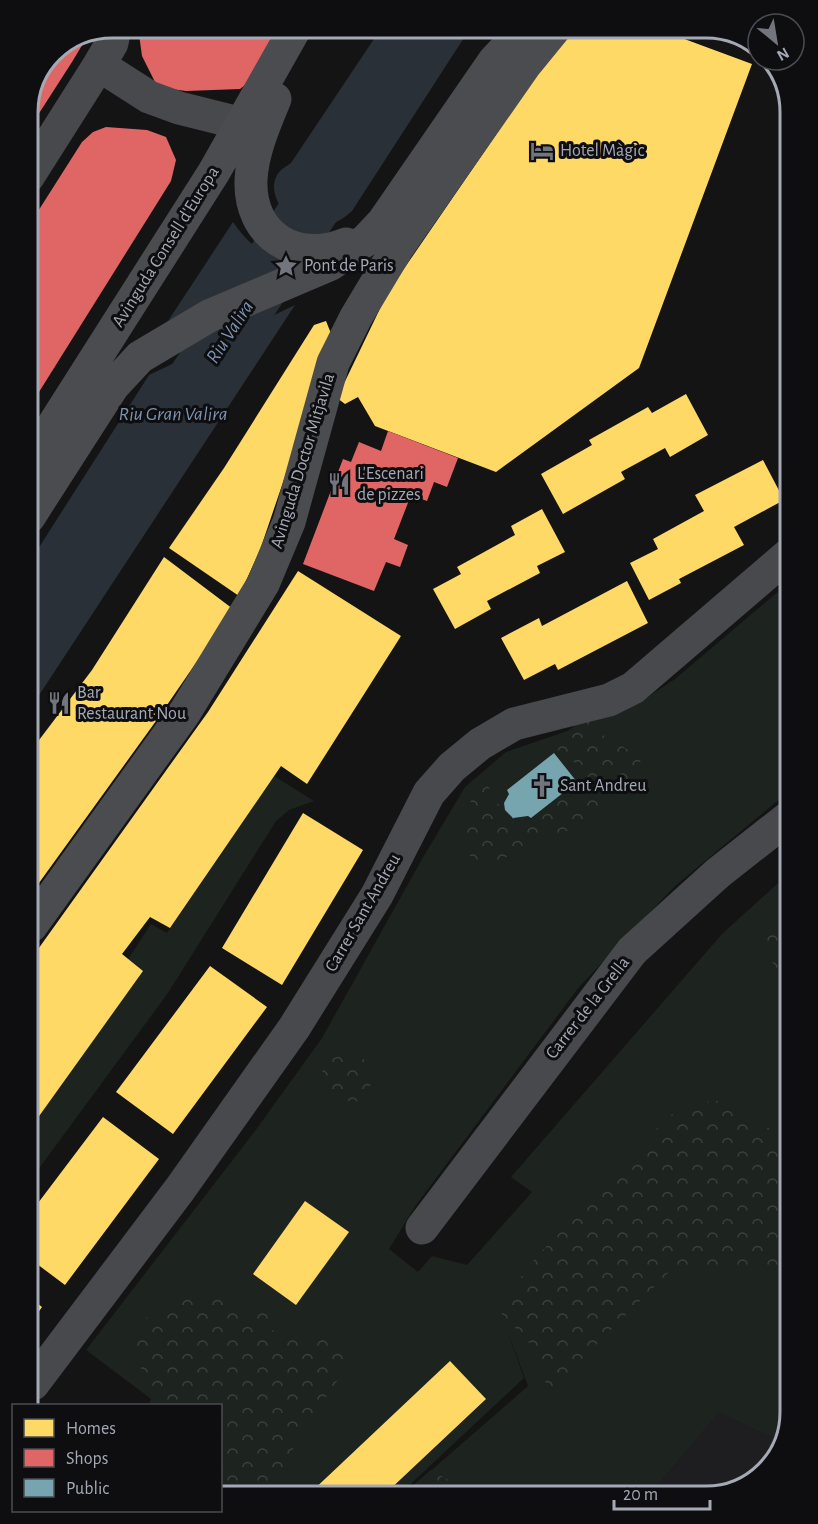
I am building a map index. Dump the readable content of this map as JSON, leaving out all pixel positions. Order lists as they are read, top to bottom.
{
  "streets": {
    "main road": ["Avinguda Consell d'Europa", "Avinguda Doctor Mitjavila"],
    "street": ["Carrer Sant Andreu", "Carrer de la Grella"]
  },
  "water": ["Riu Valira", "Riu Gran Valira"],
  "places": {
    "hotel": ["Hotel Màgic"],
    "place": ["Pont de Paris"],
    "restaurant": ["L'Escenari de pizzes", "Bar Restaurant Nou"],
    "church": ["Sant Andreu"]
  },
  "legend": ["Homes", "Shops", "Public"],
  "scale_bar": "20 m",
  "north": "bottom right"
}
